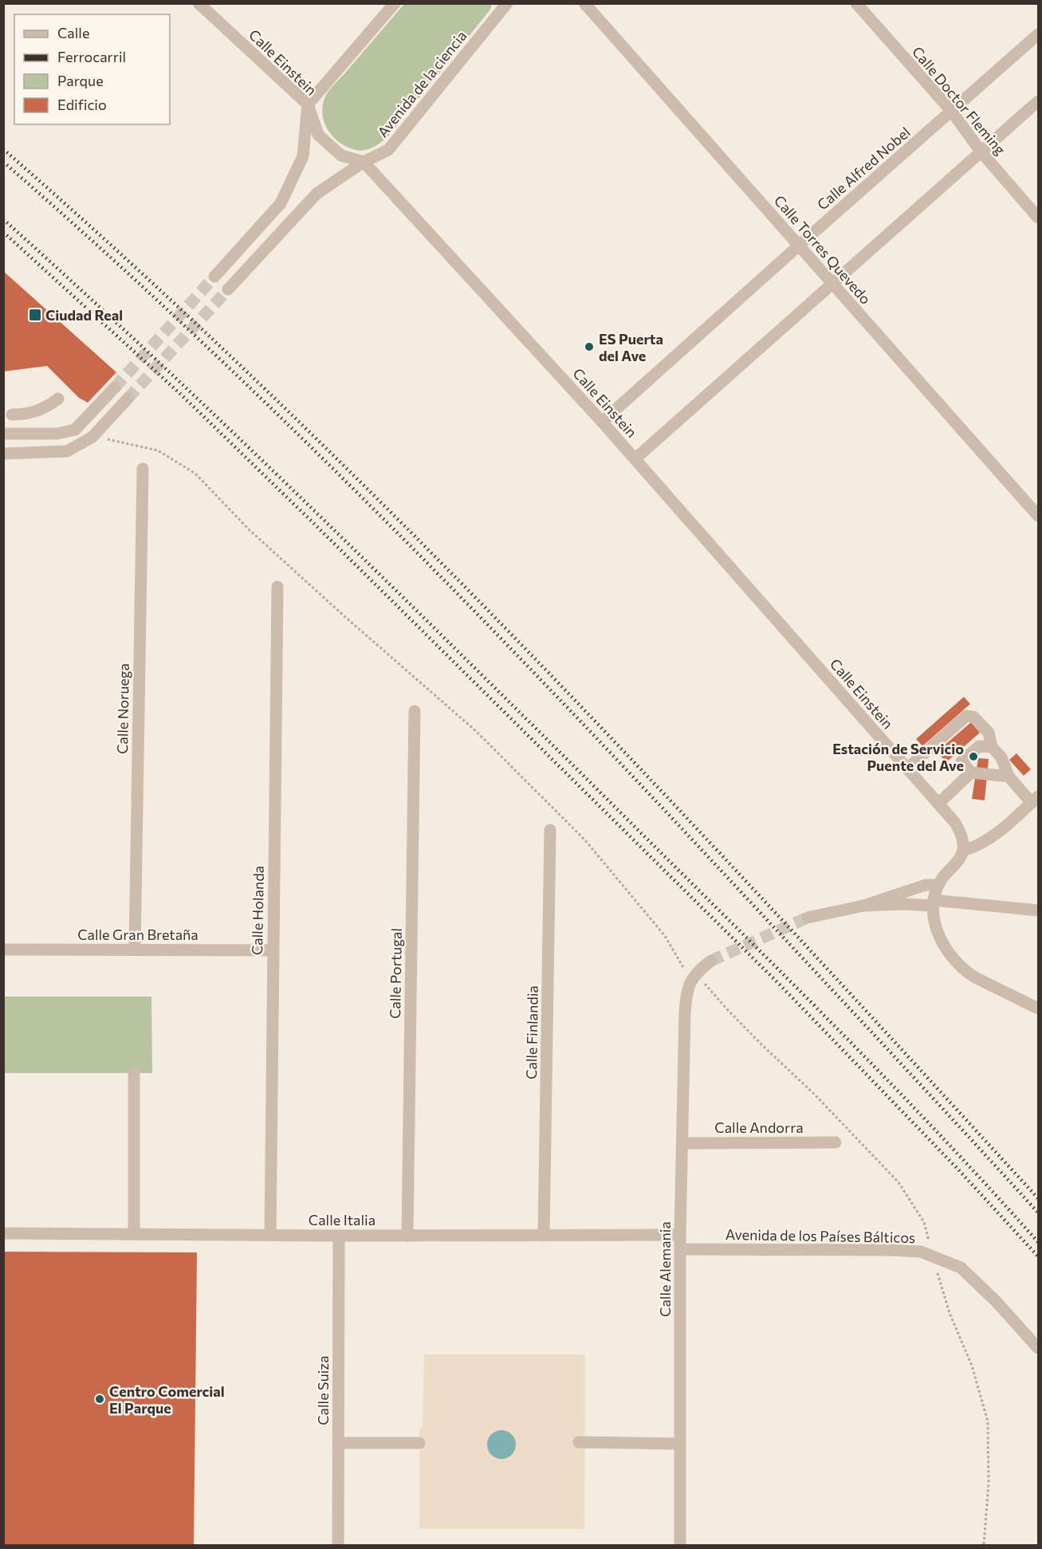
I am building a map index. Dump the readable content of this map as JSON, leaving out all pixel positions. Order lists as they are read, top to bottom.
{
  "streets": {
    "street": [
      "Calle Einstein",
      "Avenida de la ciencia",
      "Calle Doctor Fleming",
      "Calle Alfred Nobel",
      "Calle Torres Quevedo",
      "Calle Noruega",
      "Calle Holanda",
      "Calle Gran Bretaña",
      "Calle Portugal",
      "Calle Finlandia",
      "Calle Andorra",
      "Calle Italia",
      "Avenida de los Países Bálticos",
      "Calle Alemania",
      "Calle Suiza"
    ]
  },
  "crossings": [
    ["Calle Einstein", "Avenida de la ciencia"],
    ["Calle Einstein", "Calle Alfred Nobel"],
    ["Calle Doctor Fleming", "Calle Alfred Nobel"],
    ["Calle Alfred Nobel", "Calle Torres Quevedo"],
    ["Calle Noruega", "Calle Gran Bretaña"],
    ["Calle Holanda", "Calle Gran Bretaña"],
    ["Calle Holanda", "Calle Italia"],
    ["Calle Portugal", "Calle Italia"],
    ["Calle Finlandia", "Calle Italia"],
    ["Calle Andorra", "Calle Alemania"],
    ["Calle Italia", "Calle Alemania"],
    ["Calle Italia", "Calle Suiza"],
    ["Avenida de los Países Bálticos", "Calle Alemania"]
  ],
  "places": {
    "transit": ["Ciudad Real"],
    "other": ["ES Puerta del Ave", "Estación de Servicio Puente del Ave", "Centro Comercial El Parque"]
  },
  "legend": [
    "Calle",
    "Ferrocarril",
    "Parque",
    "Edificio"
  ]
}
